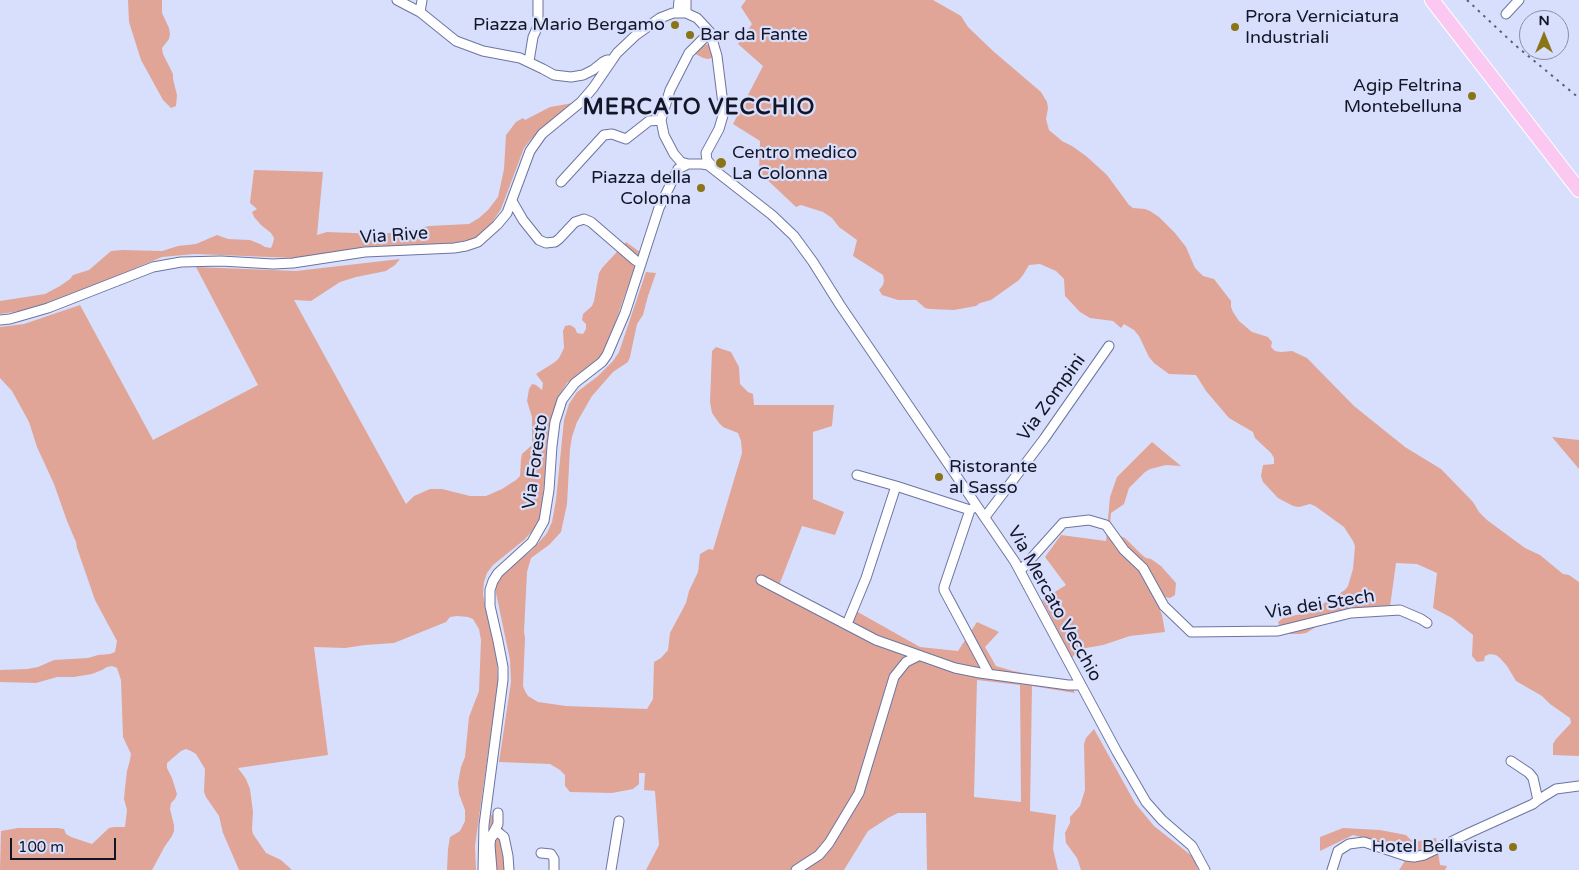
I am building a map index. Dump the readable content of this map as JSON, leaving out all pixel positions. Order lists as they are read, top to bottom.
{
  "streets": {
    "street": [
      "Via Rive",
      "Via Zompini",
      "Via Foresto",
      "Via Mercato Vecchio",
      "Via dei Stech"
    ]
  },
  "crossings": [
    ["Via Zompini", "Via Mercato Vecchio"],
    ["Via Foresto", "Via Mercato Vecchio"],
    ["Via Mercato Vecchio", "Via dei Stech"]
  ],
  "districts": ["MERCATO VECCHIO"],
  "places": [
    "Piazza Mario Bergamo",
    "Prora Verniciatura Industriali",
    "Bar da Fante",
    "Agip Feltrina Montebelluna",
    "Centro medico La Colonna",
    "Piazza della Colonna",
    "Ristorante al Sasso",
    "Hotel Bellavista"
  ],
  "scale_bar": "100 m",
  "north": "top"
}
